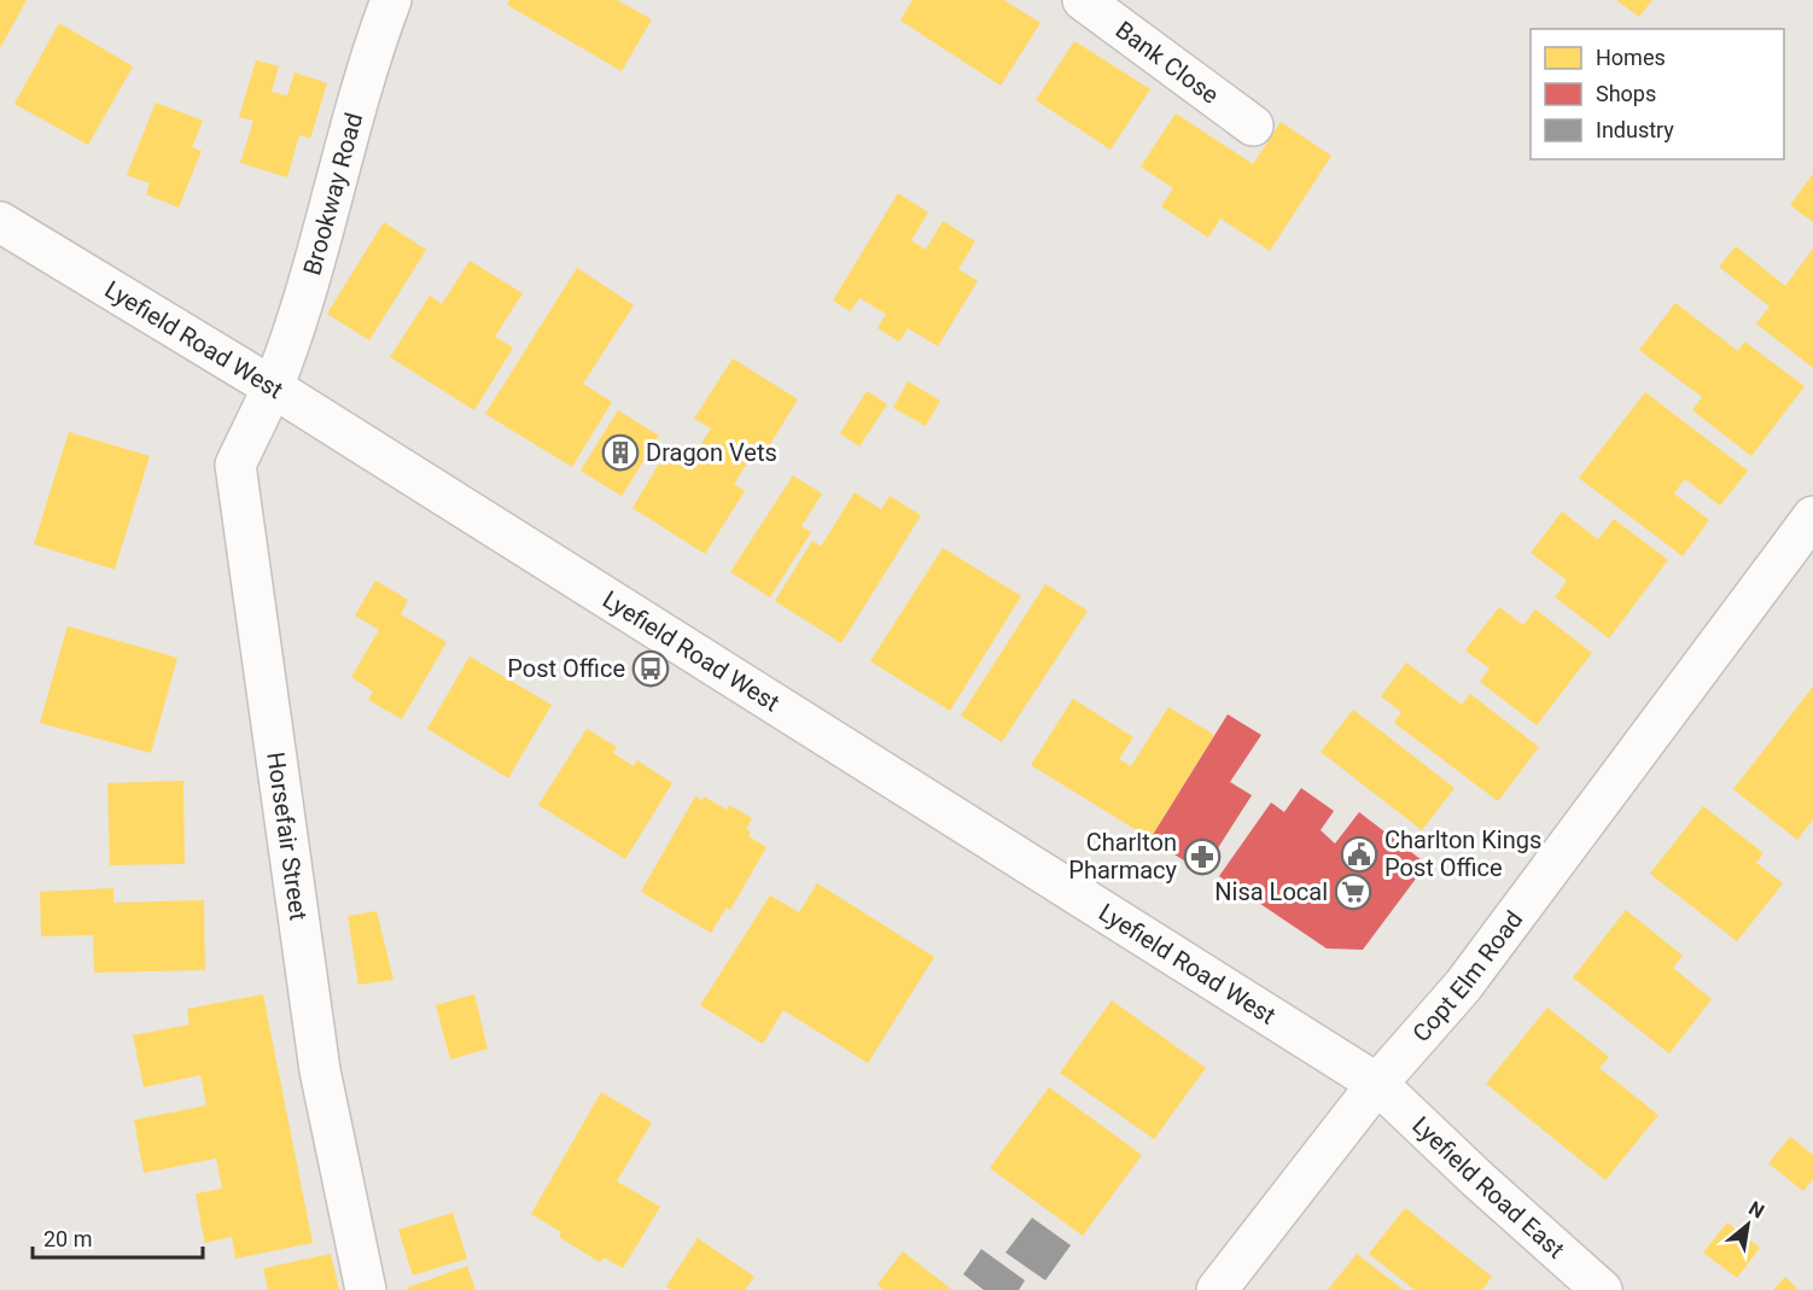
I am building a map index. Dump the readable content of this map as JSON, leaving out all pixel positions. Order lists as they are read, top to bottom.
{
  "streets": {
    "street": [
      "Bank Close",
      "Brookway Road",
      "Lyefield Road West",
      "Horsefair Street",
      "Copt Elm Road",
      "Lyefield Road East"
    ]
  },
  "crossings": [
    ["Brookway Road", "Lyefield Road West"],
    ["Brookway Road", "Horsefair Street"],
    ["Lyefield Road West", "Horsefair Street"],
    ["Lyefield Road West", "Copt Elm Road"],
    ["Lyefield Road West", "Lyefield Road East"],
    ["Copt Elm Road", "Lyefield Road East"]
  ],
  "places": {
    "building": ["Dragon Vets"],
    "bus stop": ["Post Office"],
    "public building": ["Charlton Kings Post Office"],
    "pharmacy": ["Charlton Pharmacy"],
    "supermarket": ["Nisa Local"]
  },
  "legend": ["Homes", "Shops", "Industry"],
  "scale_bar": "20 m",
  "north": "top right"
}
